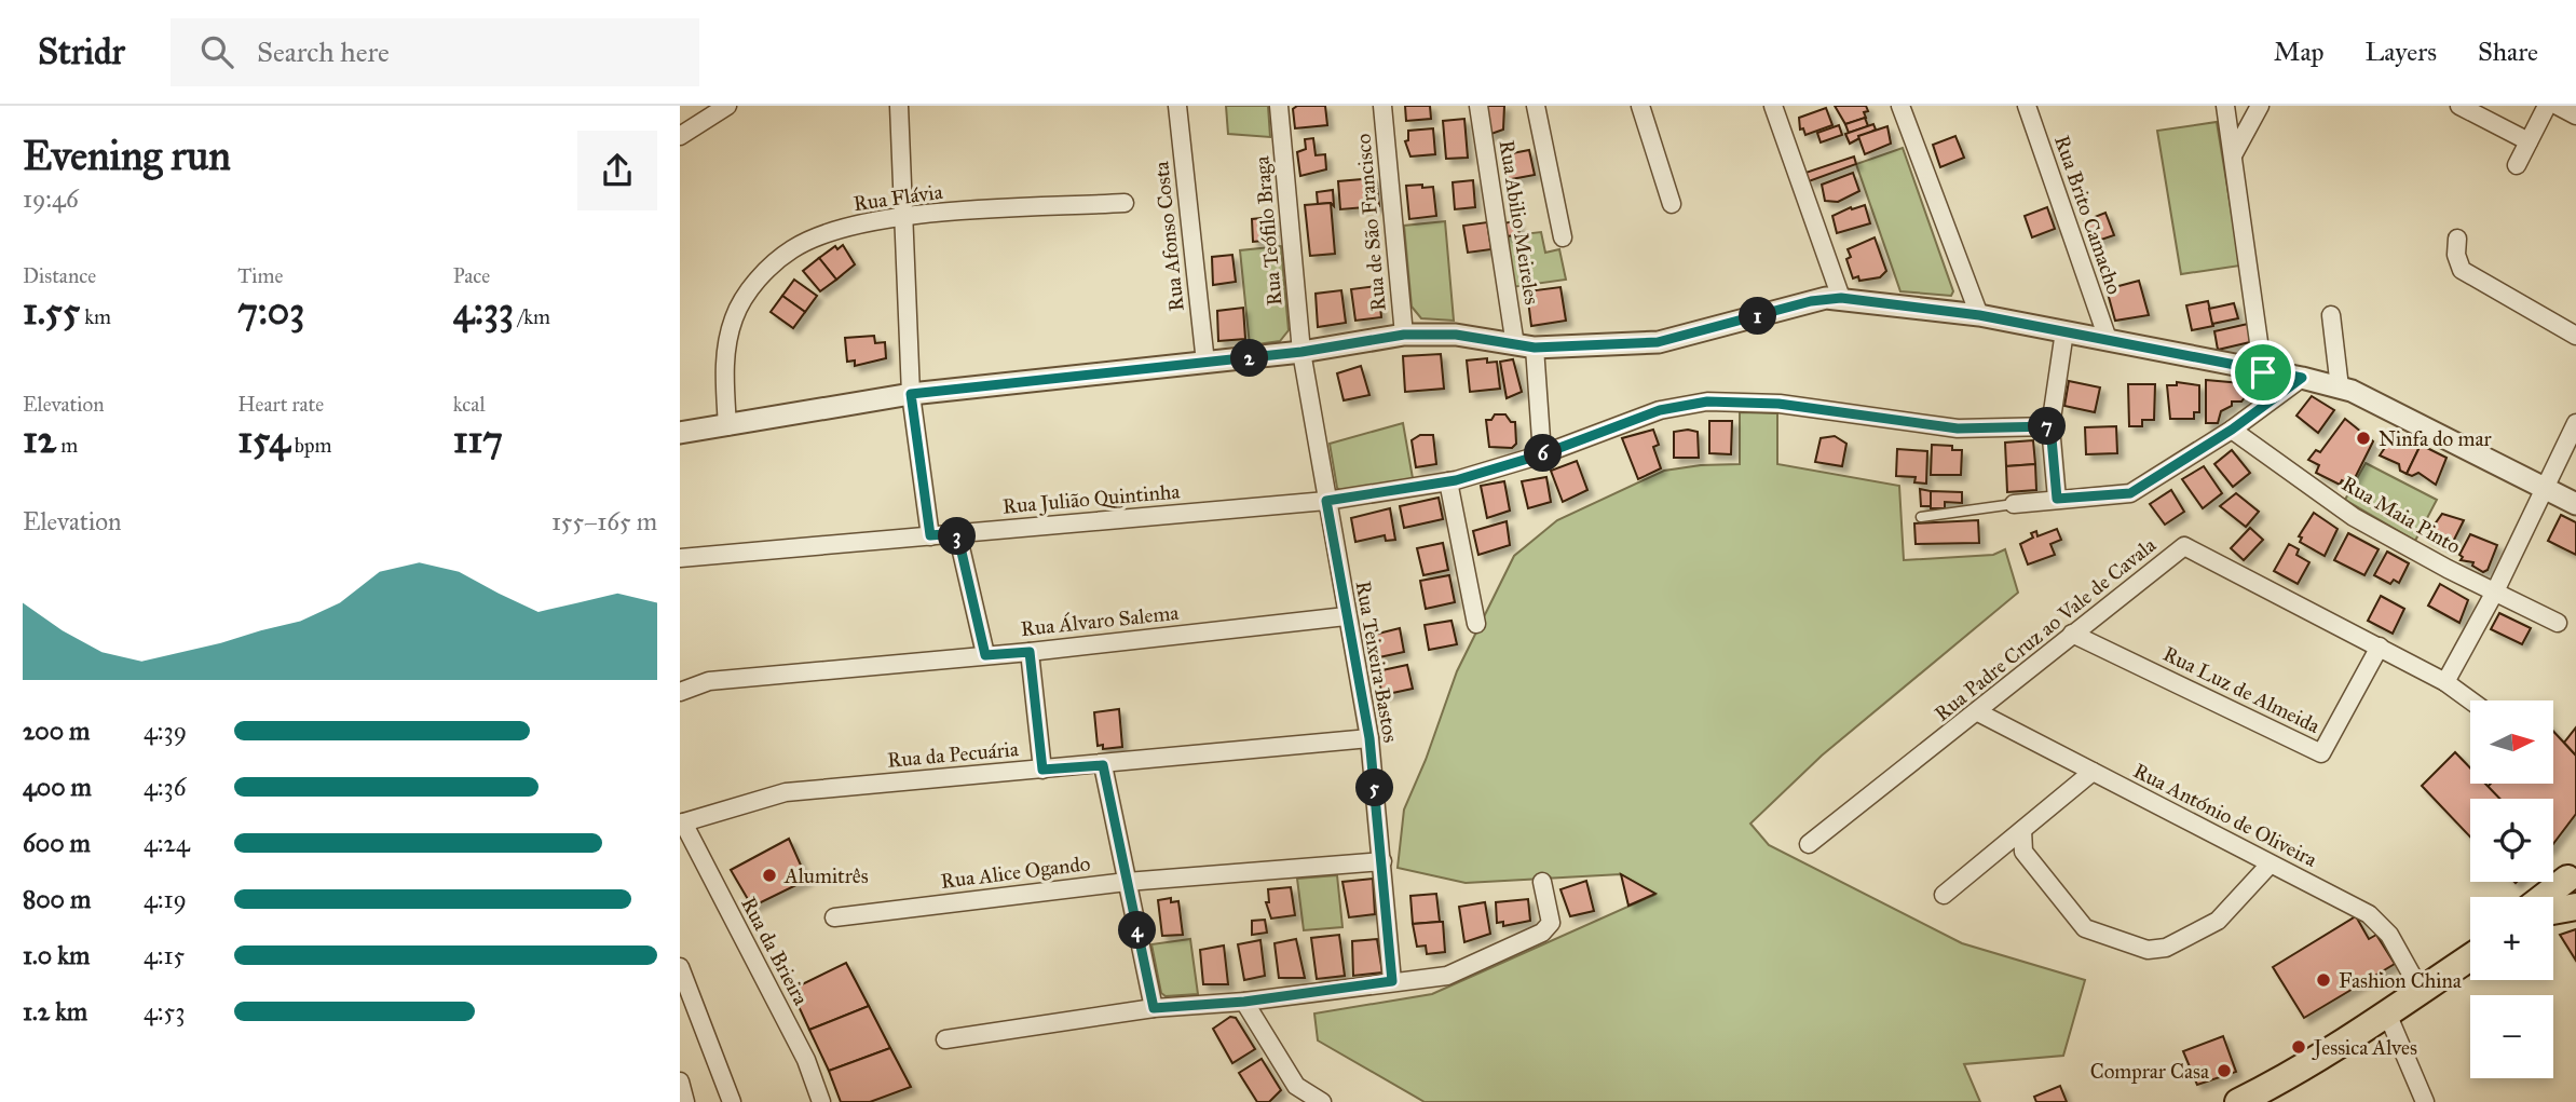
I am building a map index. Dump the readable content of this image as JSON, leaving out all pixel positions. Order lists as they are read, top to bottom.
{
  "streets": {
    "street": [
      "Rua Flávia",
      "Rua Brito Camacho",
      "Rua de São Francisco",
      "Rua Abilio Meireles",
      "Rua Teófilo Braga",
      "Rua Afonso Costa",
      "Rua Julião Quintinha",
      "Rua Maia Pinto",
      "Rua Álvaro Salema",
      "Rua Padre Cruz ao Vale de Cavala",
      "Rua Teixeira Bastos",
      "Rua Luz de Almeida",
      "Rua da Pecuária",
      "Rua António de Oliveira",
      "Rua Alice Ogando",
      "Rua da Brieira"
    ]
  },
  "crossings": [
    ["Rua Abilio Meireles", "Rua Julião Quintinha"],
    ["Rua Teófilo Braga", "Rua Teixeira Bastos"],
    ["Rua Julião Quintinha", "Rua Teixeira Bastos"],
    ["Rua Álvaro Salema", "Rua Teixeira Bastos"],
    ["Rua Padre Cruz ao Vale de Cavala", "Rua Luz de Almeida"],
    ["Rua Padre Cruz ao Vale de Cavala", "Rua António de Oliveira"],
    ["Rua Teixeira Bastos", "Rua da Pecuária"],
    ["Rua Teixeira Bastos", "Rua Alice Ogando"],
    ["Rua da Pecuária", "Rua da Brieira"]
  ],
  "places": [
    "Ninfa do mar",
    "Alumitrês",
    "Fashion China",
    "Jessica Alves",
    "Comprar Casa"
  ],
  "north": "right",
  "page": {
    "header": "Stridr",
    "search": "Search here",
    "nav": ["Map", "Layers", "Share"],
    "heading": ["Evening run", "19:46"],
    "stats": [
      ["Distance", "1.55 km"],
      ["Time", "7:03"],
      ["Pace", "4:33 /km"],
      ["Elevation", "12 m"],
      ["Heart rate", "154 bpm"],
      ["kcal", "117"]
    ],
    "pins": [
      "1",
      "2",
      "7",
      "6",
      "3",
      "5",
      "4"
    ],
    "chart": ["Elevation", "155–165 m"],
    "map_buttons": ["+", "−"],
    "list": [
      {
        "name": "200 m",
        "note": "4:39"
      },
      {
        "name": "400 m",
        "note": "4:36"
      },
      {
        "name": "600 m",
        "note": "4:24"
      },
      {
        "name": "800 m",
        "note": "4:19"
      },
      {
        "name": "1.0 km",
        "note": "4:15"
      },
      {
        "name": "1.2 km",
        "note": "4:53"
      }
    ]
  }
}
